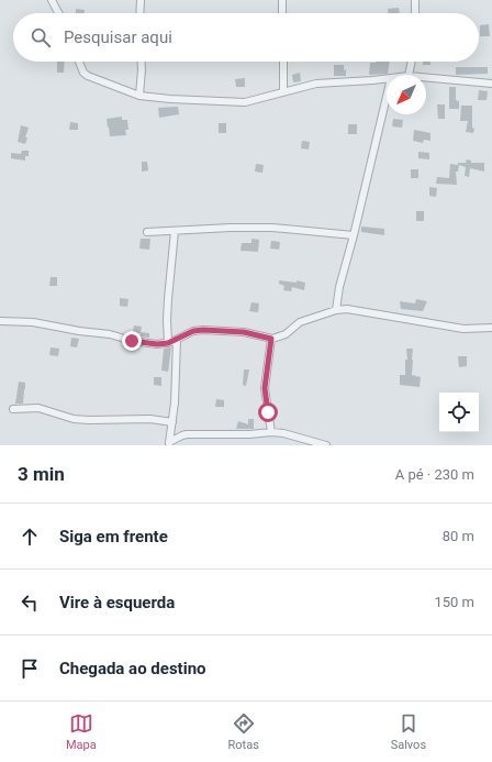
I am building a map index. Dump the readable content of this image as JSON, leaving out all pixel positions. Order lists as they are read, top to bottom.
{
  "north": "bottom left",
  "page": {
    "search": "Pesquisar aqui",
    "heading": ["3 min", "A pé · 230 m"],
    "list": [
      ["Siga em frente", "80 m"],
      ["Vire à esquerda", "150 m"],
      "Chegada ao destino"
    ],
    "nav": ["Mapa", "Rotas", "Salvos"]
  }
}
